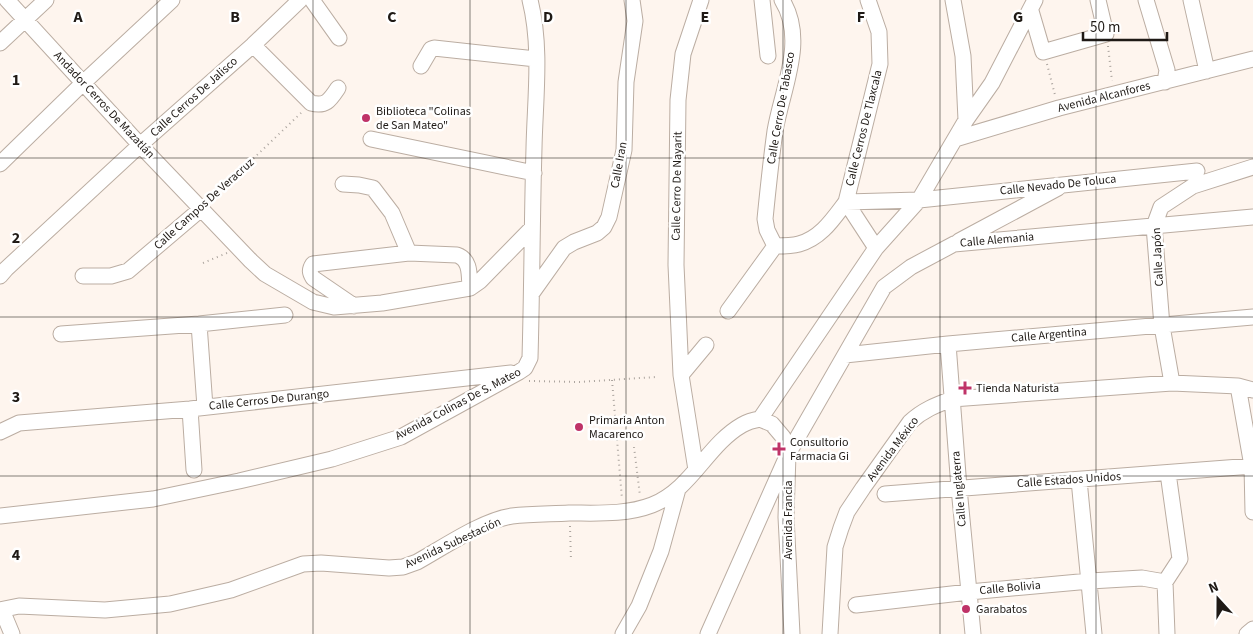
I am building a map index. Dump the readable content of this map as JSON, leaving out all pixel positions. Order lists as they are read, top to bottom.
{
  "streets": {
    "street": [
      "Calle Cerros De Jalisco",
      "Avenida Alcanfores",
      "Andador Cerros De Mazatlán",
      "Calle Cerro De Tabasco",
      "Calle Cerros De Tlaxcala",
      "Calle Iran",
      "Calle Nevado De Toluca",
      "Calle Cerro De Nayarit",
      "Calle Campos De Veracruz",
      "Calle Alemania",
      "Calle Japón",
      "Calle Argentina",
      "Calle Cerros De Durango",
      "Avenida Colinas De S. Mateo",
      "Avenida México",
      "Calle Estados Unidos",
      "Calle Inglaterra",
      "Avenida Francia",
      "Avenida Subestación",
      "Calle Bolivia"
    ]
  },
  "crossings": [
    ["Calle Cerros De Jalisco", "Andador Cerros De Mazatlán"],
    ["Andador Cerros De Mazatlán", "Calle Campos De Veracruz"],
    ["Calle Cerros De Tlaxcala", "Calle Nevado De Toluca"],
    ["Calle Iran", "Avenida Colinas De S. Mateo"],
    ["Calle Alemania", "Calle Japón"],
    ["Calle Alemania", "Calle Argentina"],
    ["Calle Alemania", "Avenida Francia"],
    ["Calle Japón", "Calle Argentina"],
    ["Calle Japón", "Avenida México"],
    ["Calle Argentina", "Calle Inglaterra"],
    ["Calle Cerros De Durango", "Avenida Colinas De S. Mateo"],
    ["Avenida México", "Calle Inglaterra"],
    ["Calle Estados Unidos", "Calle Inglaterra"],
    ["Calle Inglaterra", "Calle Bolivia"],
    ["Avenida Francia", "Avenida Subestación"]
  ],
  "places": {
    "other": ["Biblioteca \"Colinas de San Mateo\"", "Primaria Anton Macarenco", "Garabatos"],
    "health": ["Tienda Naturista", "Consultorio Farmacia Gi"]
  },
  "scale_bar": "50 m",
  "north": "top",
  "grid": {
    "columns": [
      "A",
      "B",
      "C",
      "D",
      "E",
      "F",
      "G"
    ],
    "rows": [
      "1",
      "2",
      "3",
      "4"
    ]
  }
}
